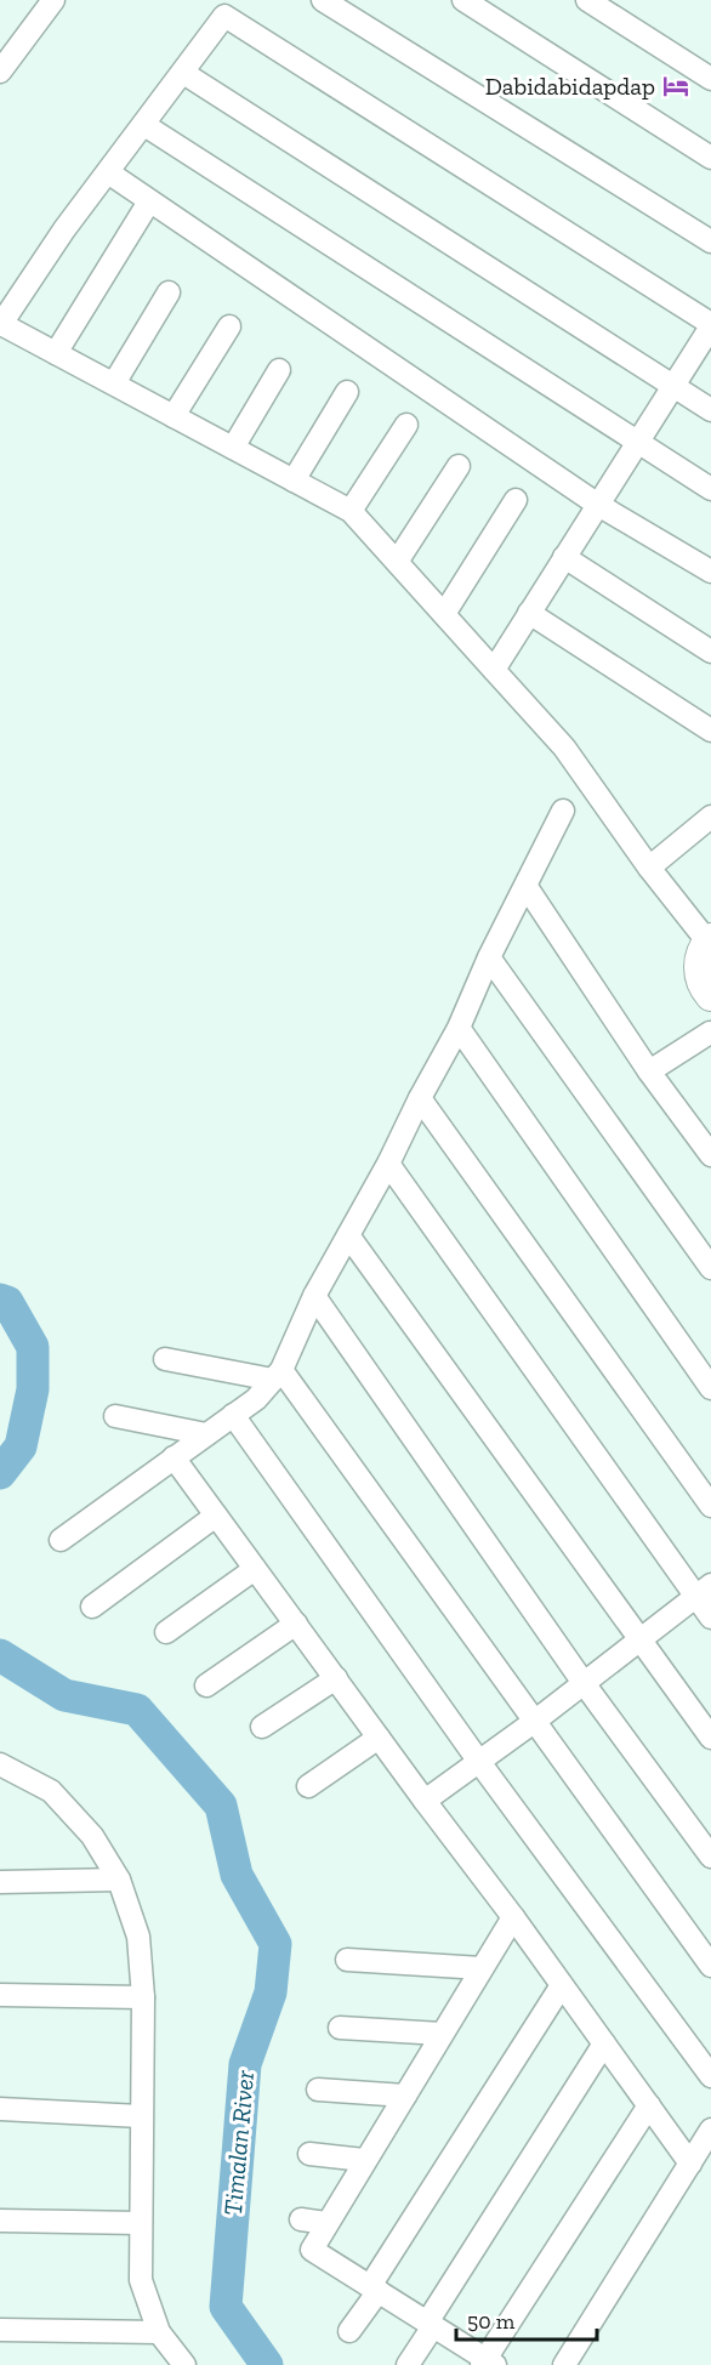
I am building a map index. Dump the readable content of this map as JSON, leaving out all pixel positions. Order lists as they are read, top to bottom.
{
  "water": ["Timalan River"],
  "places": {
    "hotel": ["Dabidabidapdap"]
  },
  "scale_bar": "50 m"
}
